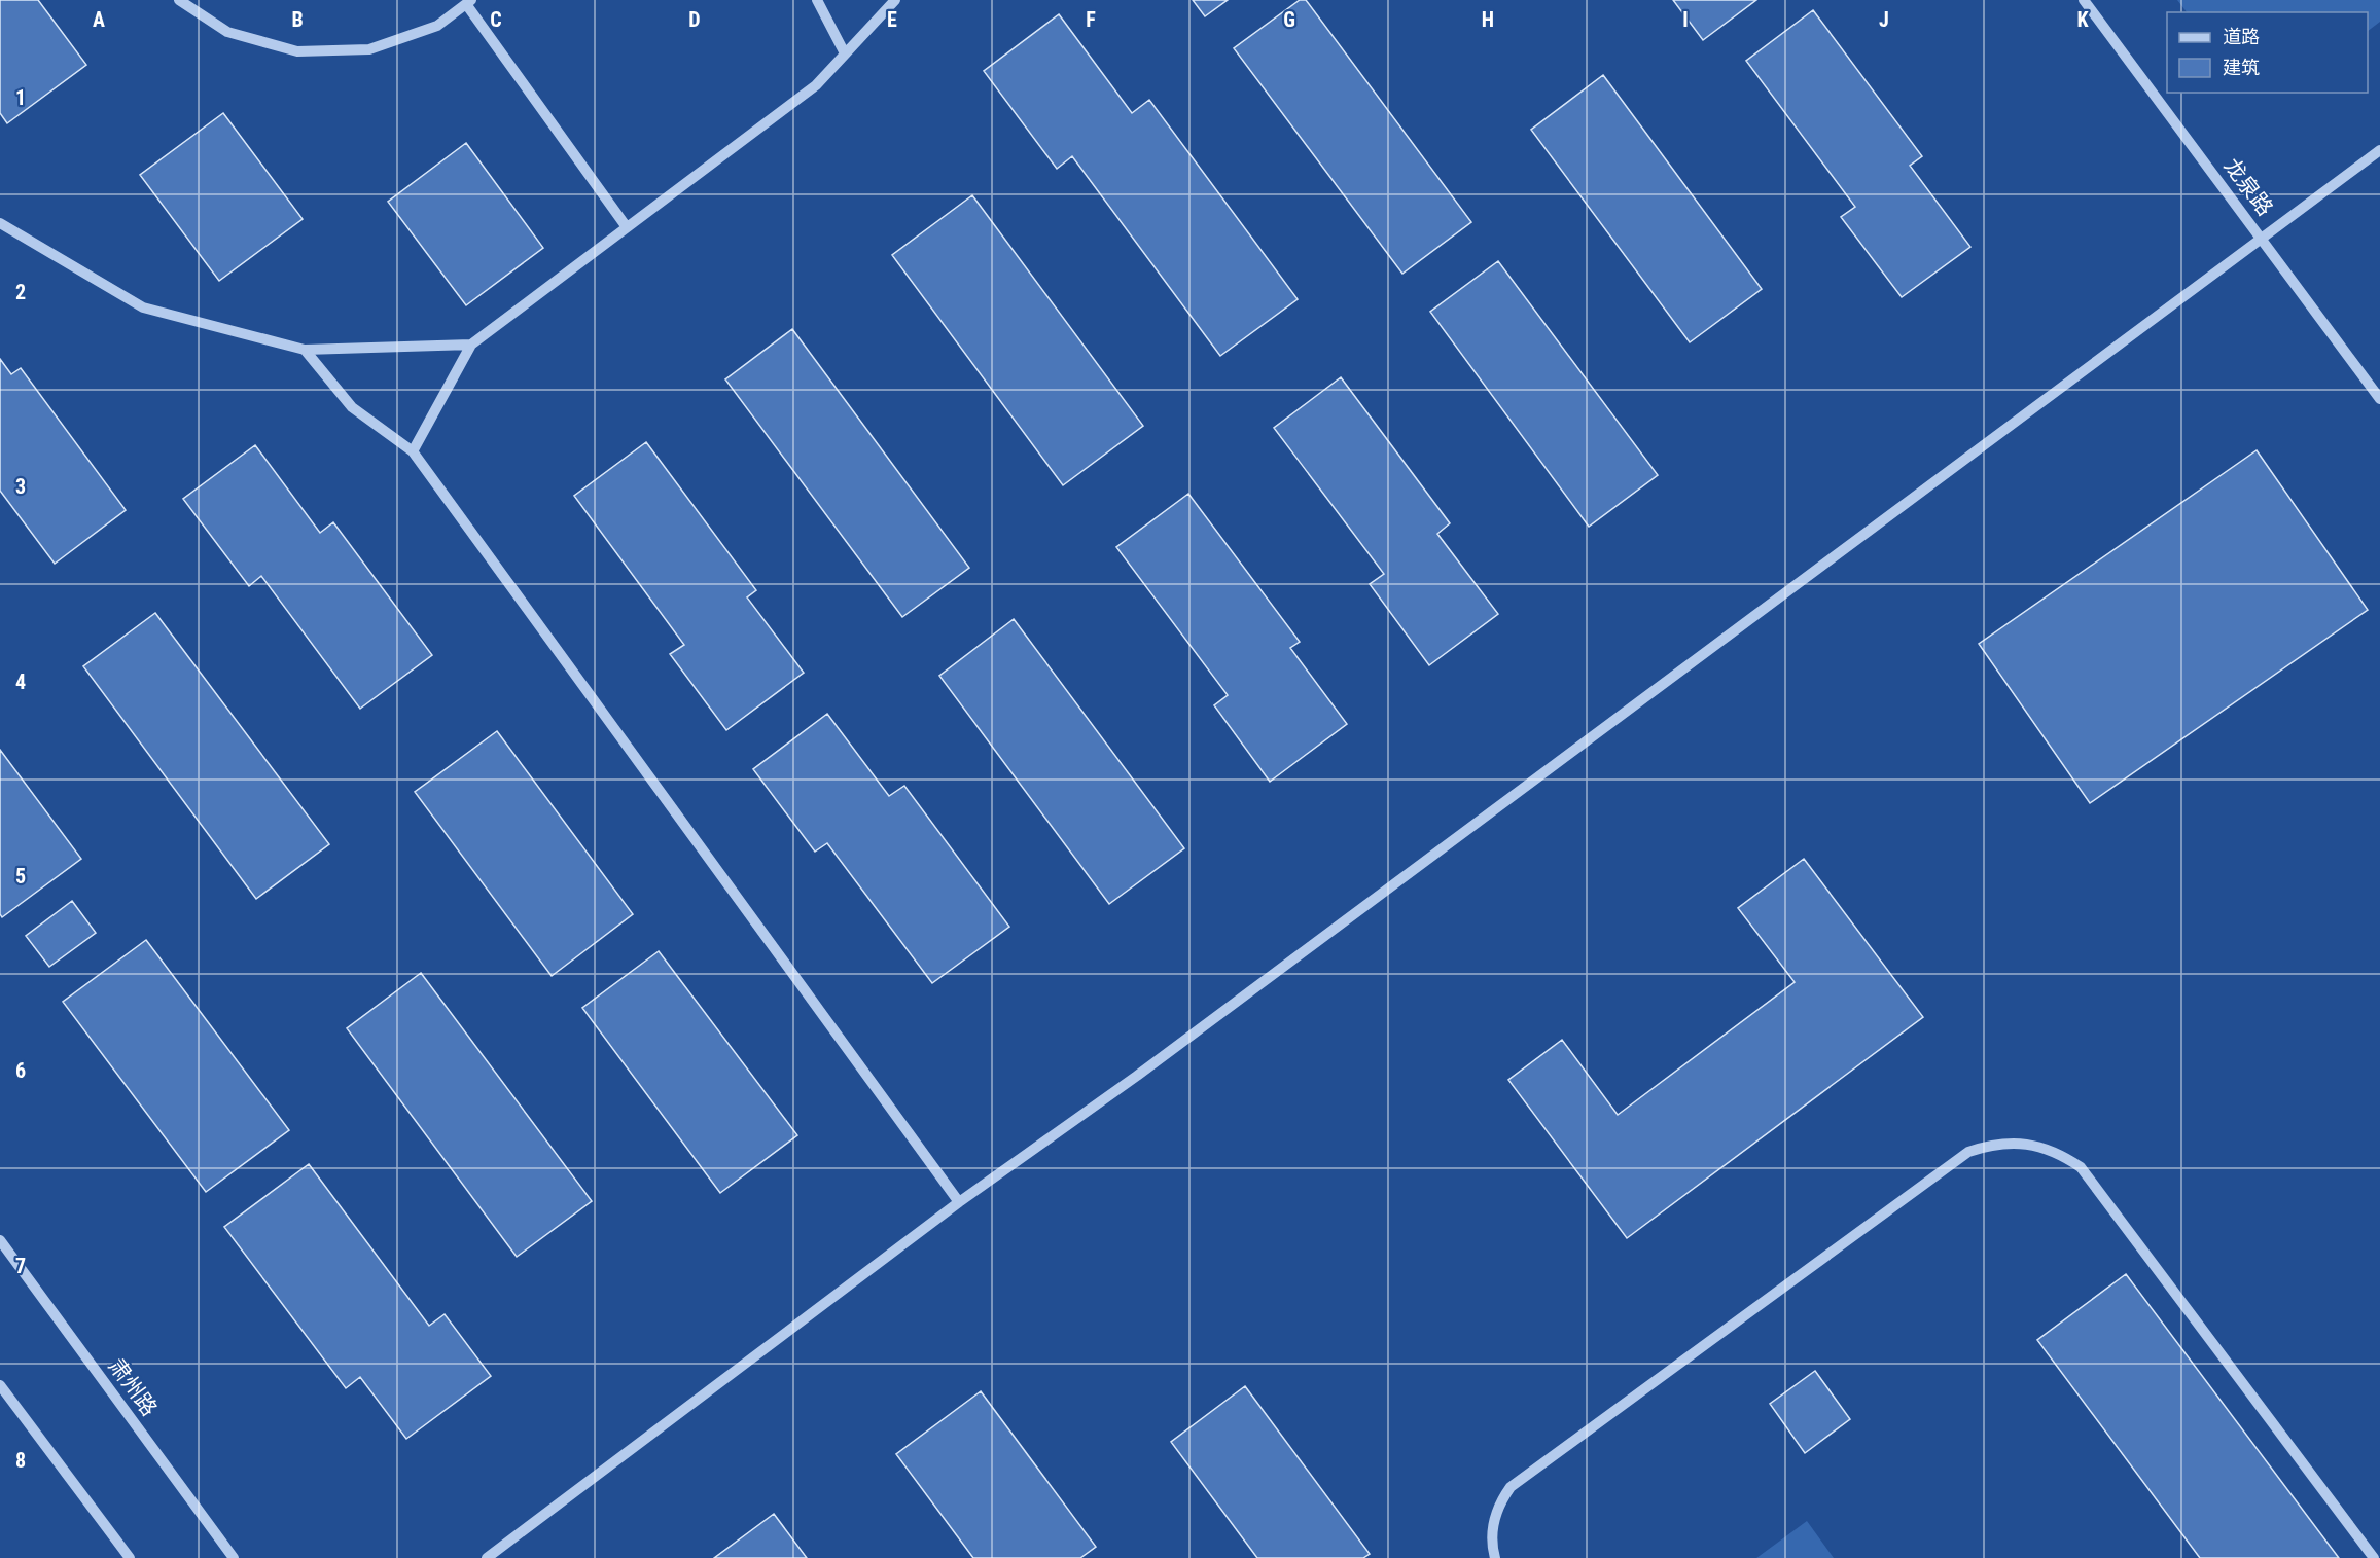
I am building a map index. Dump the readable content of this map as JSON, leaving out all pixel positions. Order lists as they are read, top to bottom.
{
  "streets": {
    "street": ["龙泉路", "肃州路"]
  },
  "legend": ["道路", "建筑"],
  "grid": {
    "columns": [
      "A",
      "B",
      "C",
      "D",
      "E",
      "F",
      "G",
      "H",
      "I",
      "J",
      "K"
    ],
    "rows": [
      "1",
      "2",
      "3",
      "4",
      "5",
      "6",
      "7",
      "8"
    ]
  }
}
